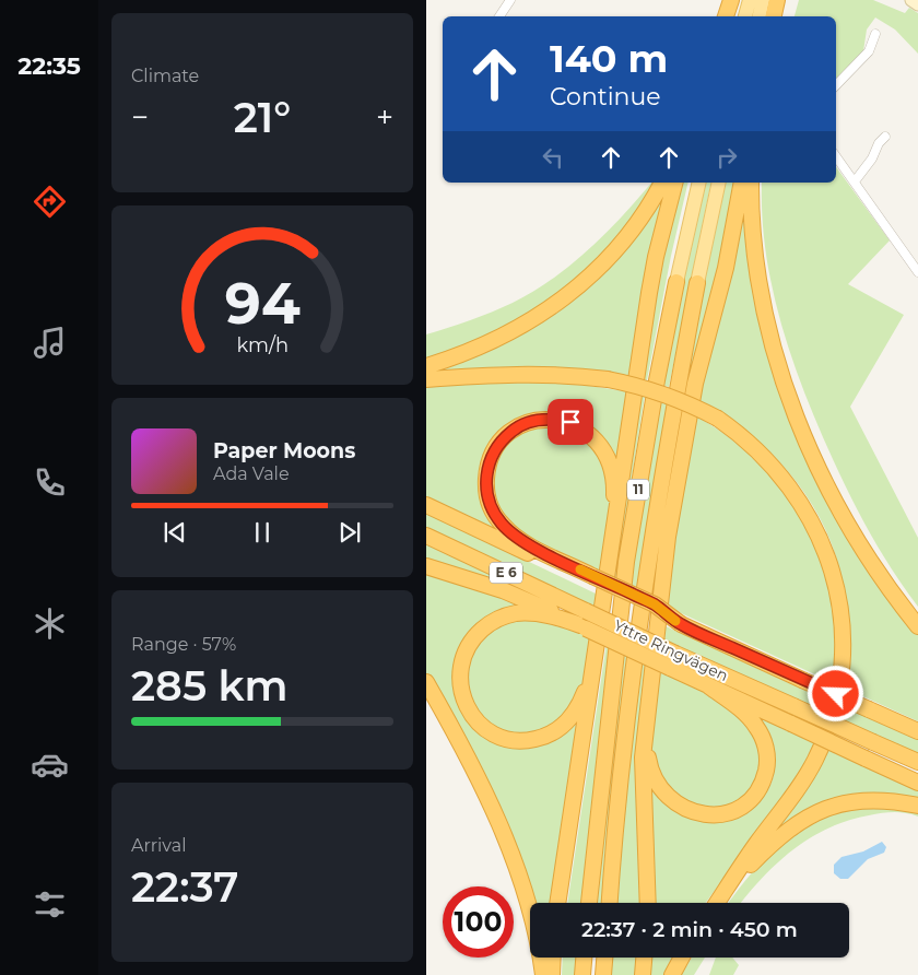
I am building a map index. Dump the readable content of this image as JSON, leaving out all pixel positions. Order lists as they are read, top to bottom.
{
  "streets": {
    "highway": ["11", "E 6", "Yttre Ringvägen"]
  },
  "page": {
    "tabs": "22:35",
    "tile": [
      "Climate",
      ["Range · 57%", "285 km"],
      ["Arrival", "22:37"]
    ],
    "turn": ["140 m", "Continue"],
    "heat": ["−", "21°", "+"],
    "song": ["Paper Moons", "Ada Vale"],
    "limit": "100",
    "trip": "22:37 · 2 min · 450 m",
    "gauge": ["94", "km/h"]
  }
}
